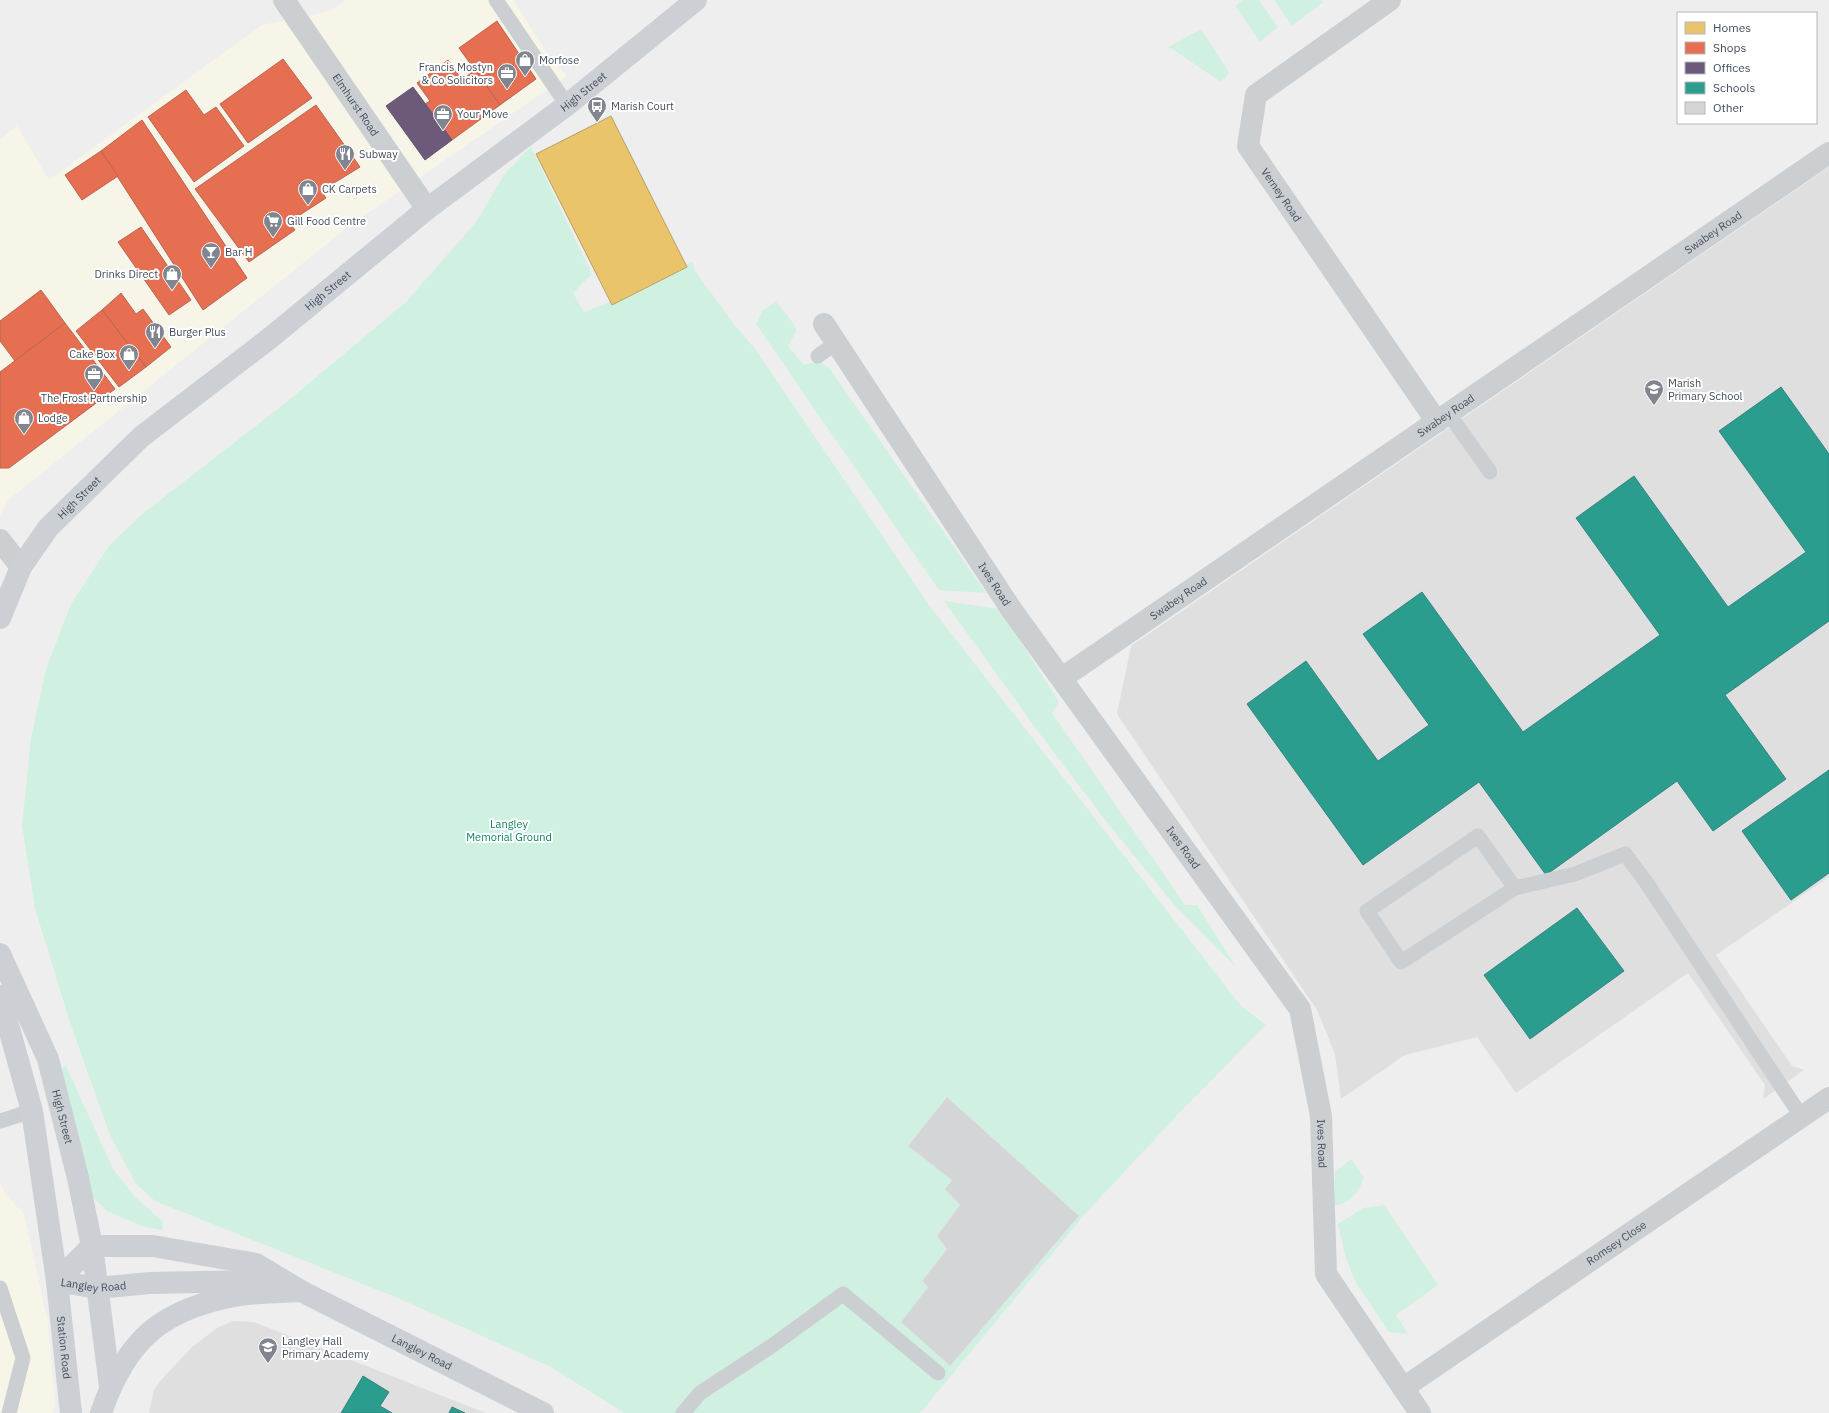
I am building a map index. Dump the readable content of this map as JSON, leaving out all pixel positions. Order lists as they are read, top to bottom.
{
  "streets": {
    "main road": ["High Street", "Langley Road", "Station Road"],
    "street": [
      "Elmhurst Road",
      "Verney Road",
      "Swabey Road",
      "Ives Road",
      "Romsey Close"
    ]
  },
  "crossings": [
    ["High Street", "Elmhurst Road"],
    ["High Street", "Langley Road"],
    ["Verney Road", "Swabey Road"],
    ["Swabey Road", "Ives Road"],
    ["Ives Road", "Romsey Close"],
    ["Langley Road", "Station Road"]
  ],
  "parks": ["Langley Memorial Ground"],
  "places": {
    "shop": [
      "Morfose",
      "CK Carpets",
      "Drinks Direct",
      "Cake Box",
      "Lodge"
    ],
    "office": ["Francis Mostyn & Co Solicitors", "Your Move", "The Frost Partnership"],
    "bus stop": ["Marish Court"],
    "restaurant": ["Subway", "Burger Plus"],
    "supermarket": ["Gill Food Centre"],
    "bar": ["Bar H"],
    "school or university": ["Marish Primary School", "Langley Hall Primary Academy"]
  },
  "legend": [
    "Homes",
    "Shops",
    "Offices",
    "Schools",
    "Other"
  ]
}
